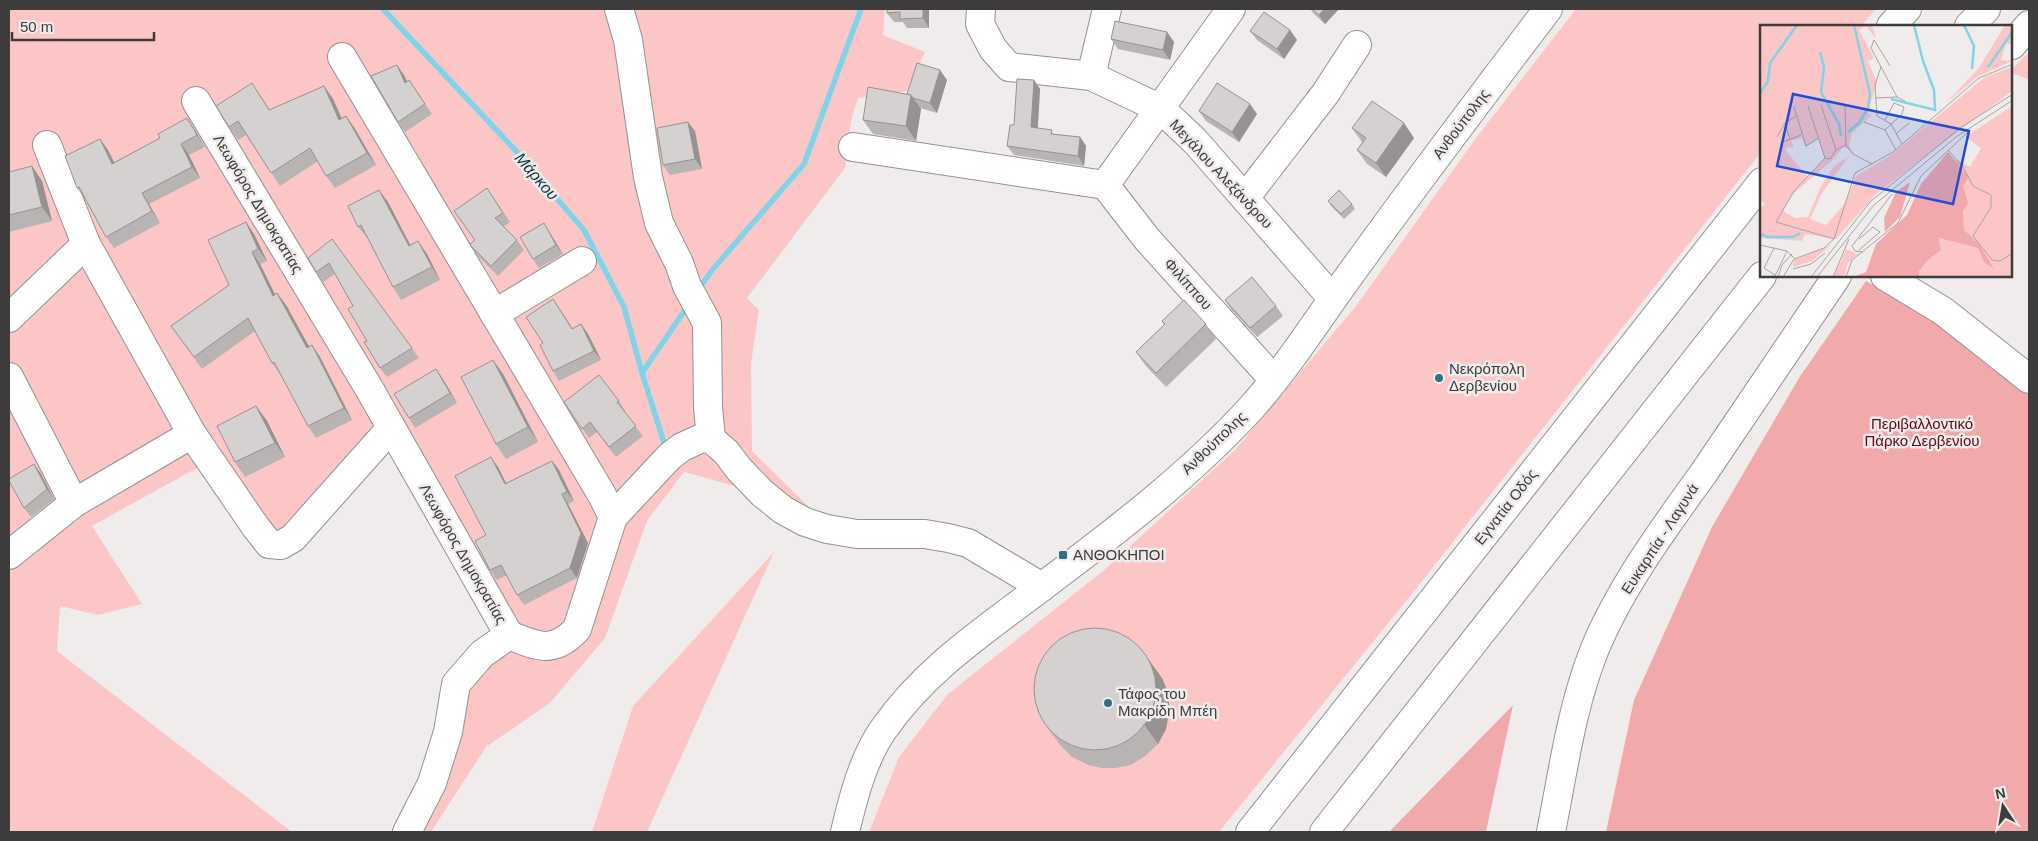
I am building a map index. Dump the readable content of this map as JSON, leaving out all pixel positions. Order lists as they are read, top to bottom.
{
  "streets": {
    "main road": [
      "Ανθούπολης",
      "Μεγάλου Αλεξάνδρου",
      "Λεωφόρος Δημοκρατίας",
      "Φιλίππου",
      "Εγνατία Οδός",
      "Ευκαρπία - Λαγυνά"
    ]
  },
  "crossings": [
    ["Ανθούπολης", "Μεγάλου Αλεξάνδρου"],
    ["Ανθούπολης", "Φιλίππου"]
  ],
  "water": ["Μάρκου"],
  "parks": ["Περιβαλλοντικό Πάρκο Δερβενίου"],
  "places": {
    "other": ["Νεκρόπολη Δερβενίου", "Τάφος του Μακρίδη Μπέη"],
    "transit": ["ΑΝΘΟΚΗΠΟΙ"]
  },
  "scale_bar": "50 m",
  "north": "top"
}
